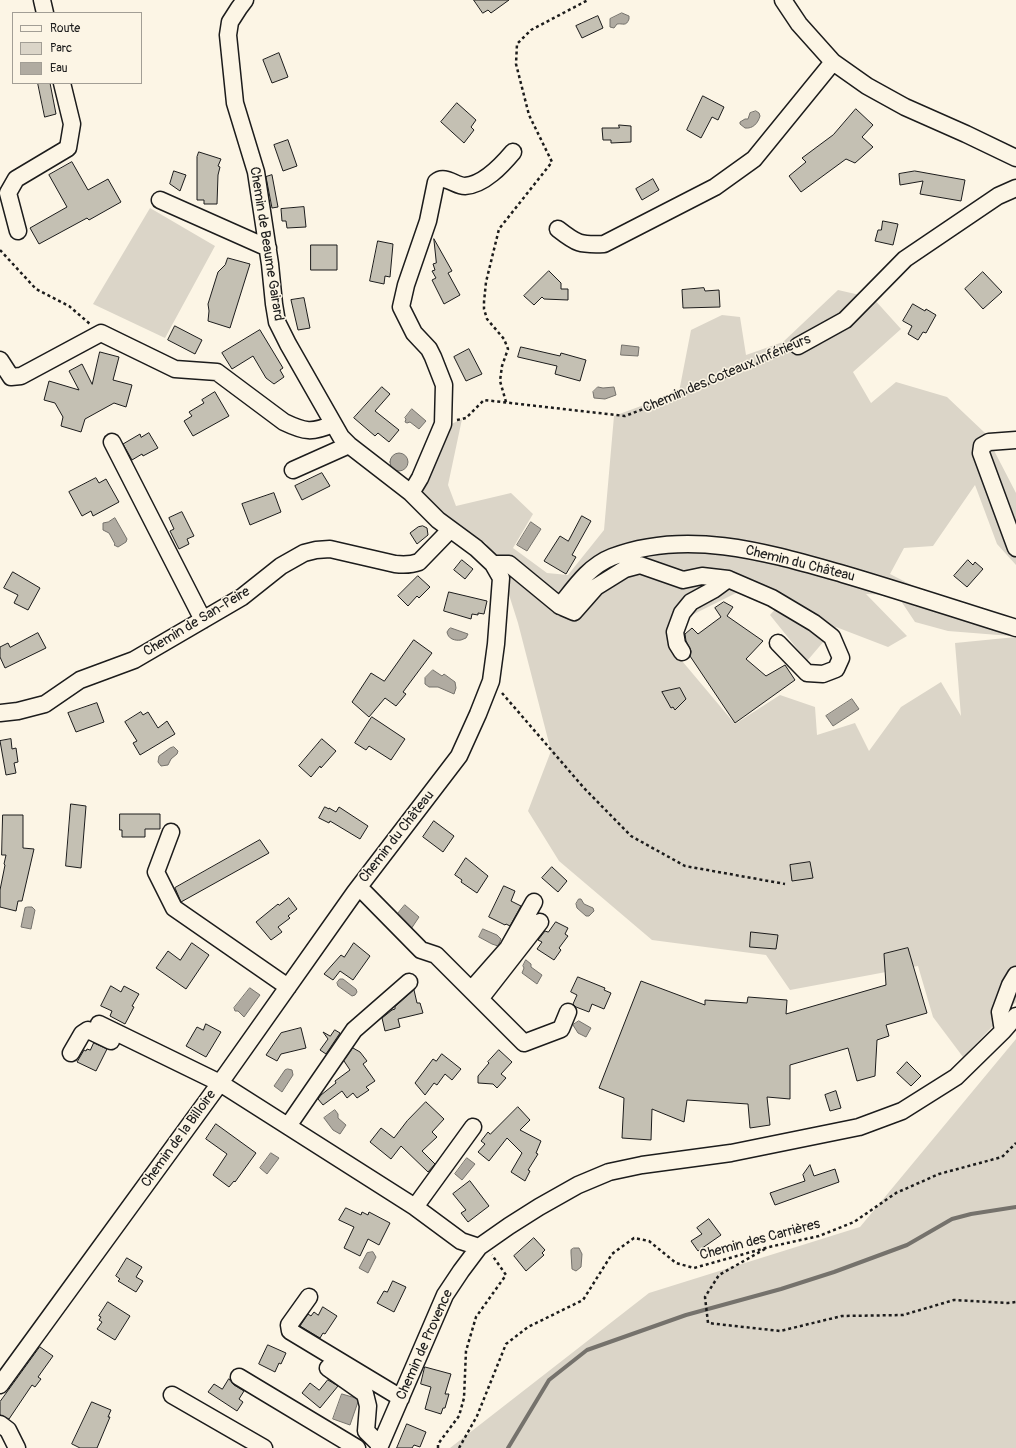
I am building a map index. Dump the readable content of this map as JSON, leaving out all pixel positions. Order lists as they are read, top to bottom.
{
  "streets": {
    "street": [
      "Chemin de Beaume Gairard",
      "Chemin des Coteaux Inférieurs",
      "Chemin du Château",
      "Chemin de San-Peire",
      "Chemin de la Billoire",
      "Chemin de Provence"
    ],
    "path": ["Chemin des Carrières"]
  },
  "crossings": [
    ["Chemin de Beaume Gairard", "Chemin du Château"],
    ["Chemin du Château", "Chemin de San-Peire"],
    ["Chemin du Château", "Chemin de la Billoire"],
    ["Chemin de la Billoire", "Chemin de Provence"]
  ],
  "legend": ["Route", "Parc", "Eau"]
}
